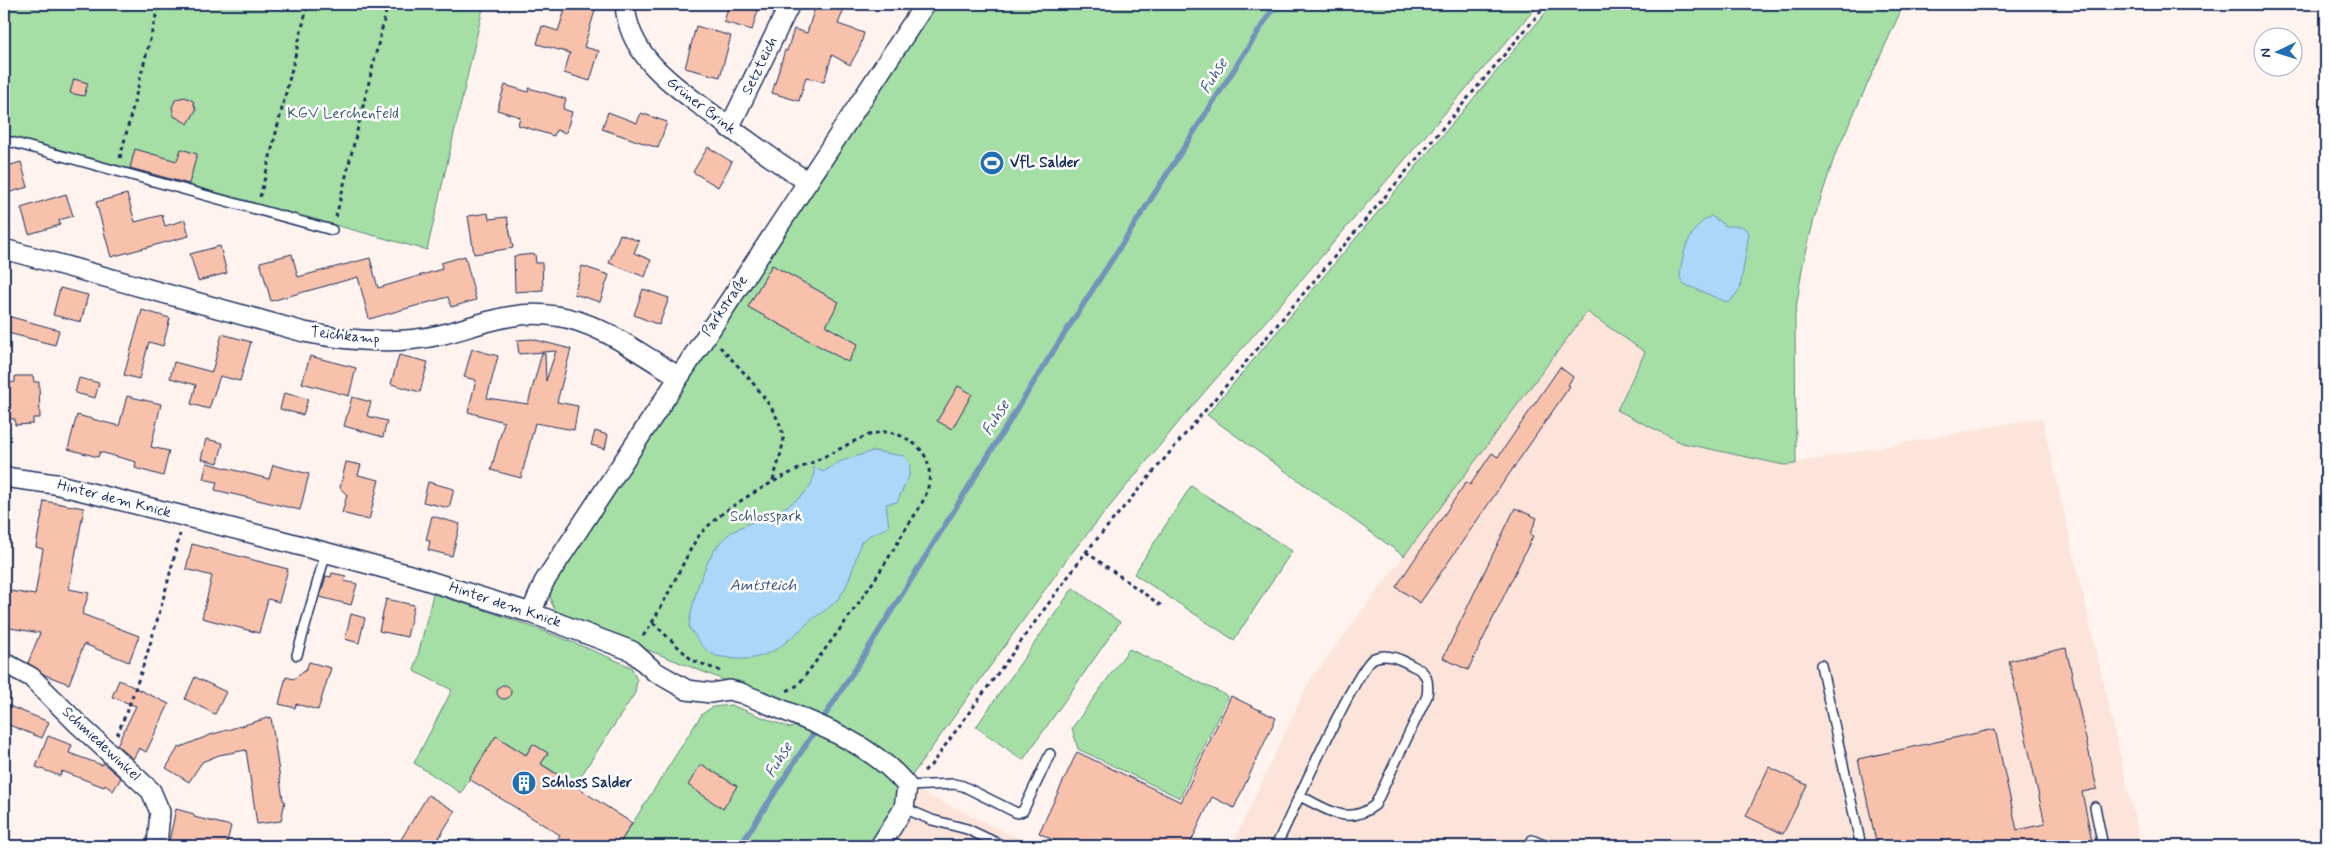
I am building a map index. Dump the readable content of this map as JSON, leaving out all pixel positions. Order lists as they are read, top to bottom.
{
  "streets": {
    "street": [
      "Setzteich",
      "Grüner Brink",
      "Parkstraße",
      "Teichkamp",
      "Hinter dem Knick",
      "Schmiedewinkel"
    ]
  },
  "crossings": [
    ["Setzteich", "Grüner Brink"],
    ["Grüner Brink", "Parkstraße"],
    ["Parkstraße", "Teichkamp"],
    ["Parkstraße", "Hinter dem Knick"]
  ],
  "water": ["Fuhse", "Amtsteich"],
  "parks": ["KGV Lerchenfeld", "Schlosspark"],
  "places": {
    "sports": ["VfL Salder"],
    "building": ["Schloss Salder"]
  },
  "north": "left"
}
